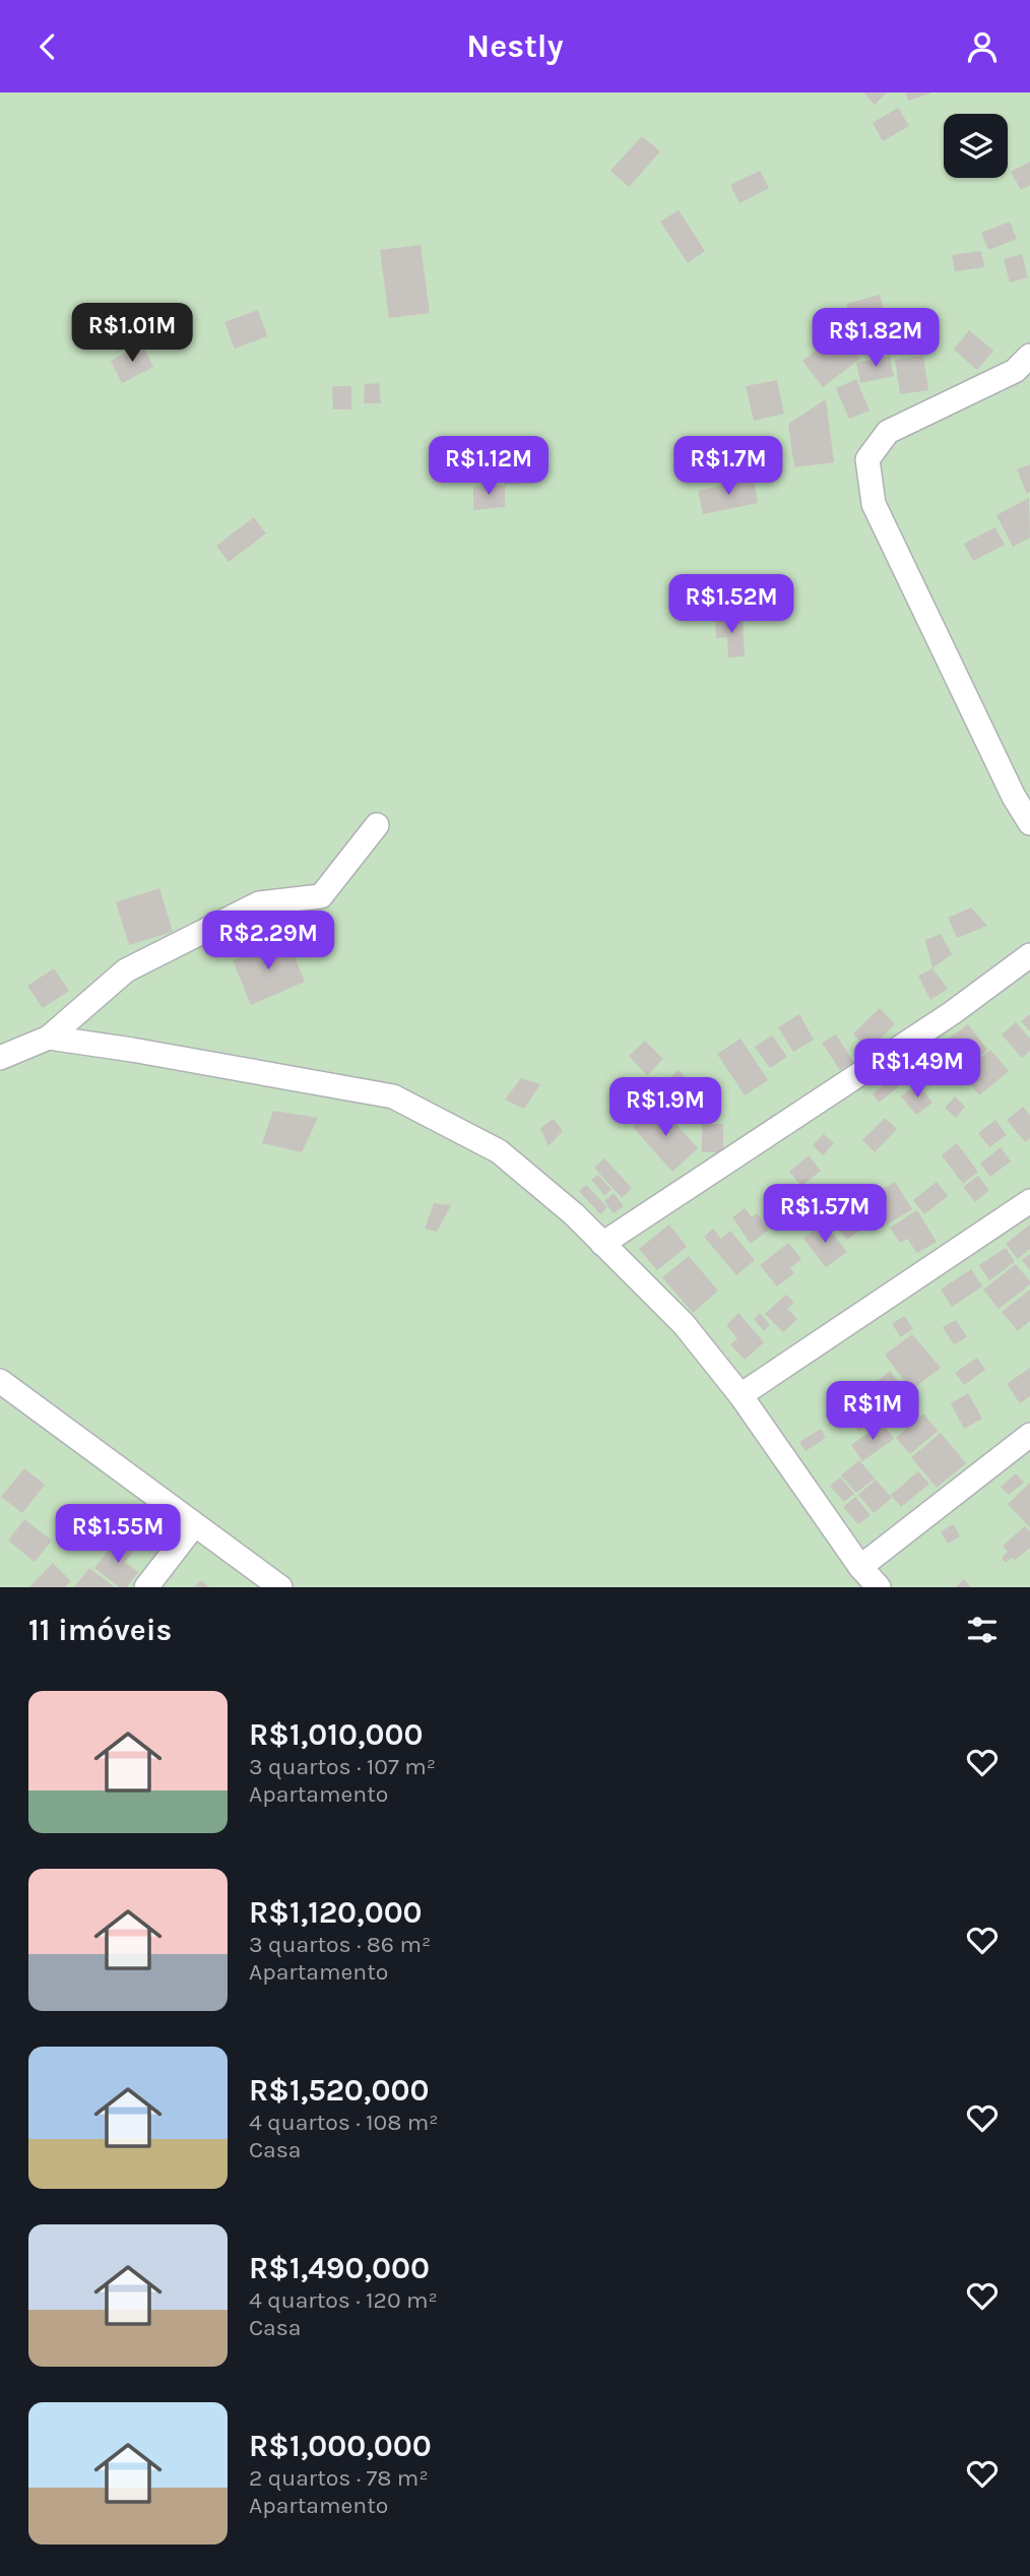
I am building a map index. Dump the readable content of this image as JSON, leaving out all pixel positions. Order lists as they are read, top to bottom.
{
  "page": {
    "header": "Nestly",
    "price": [
      "R$1.01M",
      "R$1.82M",
      "R$1.12M",
      "R$1.7M",
      "R$1.52M",
      "R$2.29M",
      "R$1.49M",
      "R$1.9M",
      "R$1.57M",
      "R$1M",
      "R$1.55M"
    ],
    "heading": "11 imóveis",
    "list": [
      {
        "name": "R$1,010,000",
        "note": "3 quartos · 107 m² · Apartamento"
      },
      {
        "name": "R$1,120,000",
        "note": "3 quartos · 86 m² · Apartamento"
      },
      {
        "name": "R$1,520,000",
        "note": "4 quartos · 108 m² · Casa"
      },
      {
        "name": "R$1,490,000",
        "note": "4 quartos · 120 m² · Casa"
      },
      {
        "name": "R$1,000,000",
        "note": "2 quartos · 78 m² · Apartamento"
      }
    ]
  }
}
